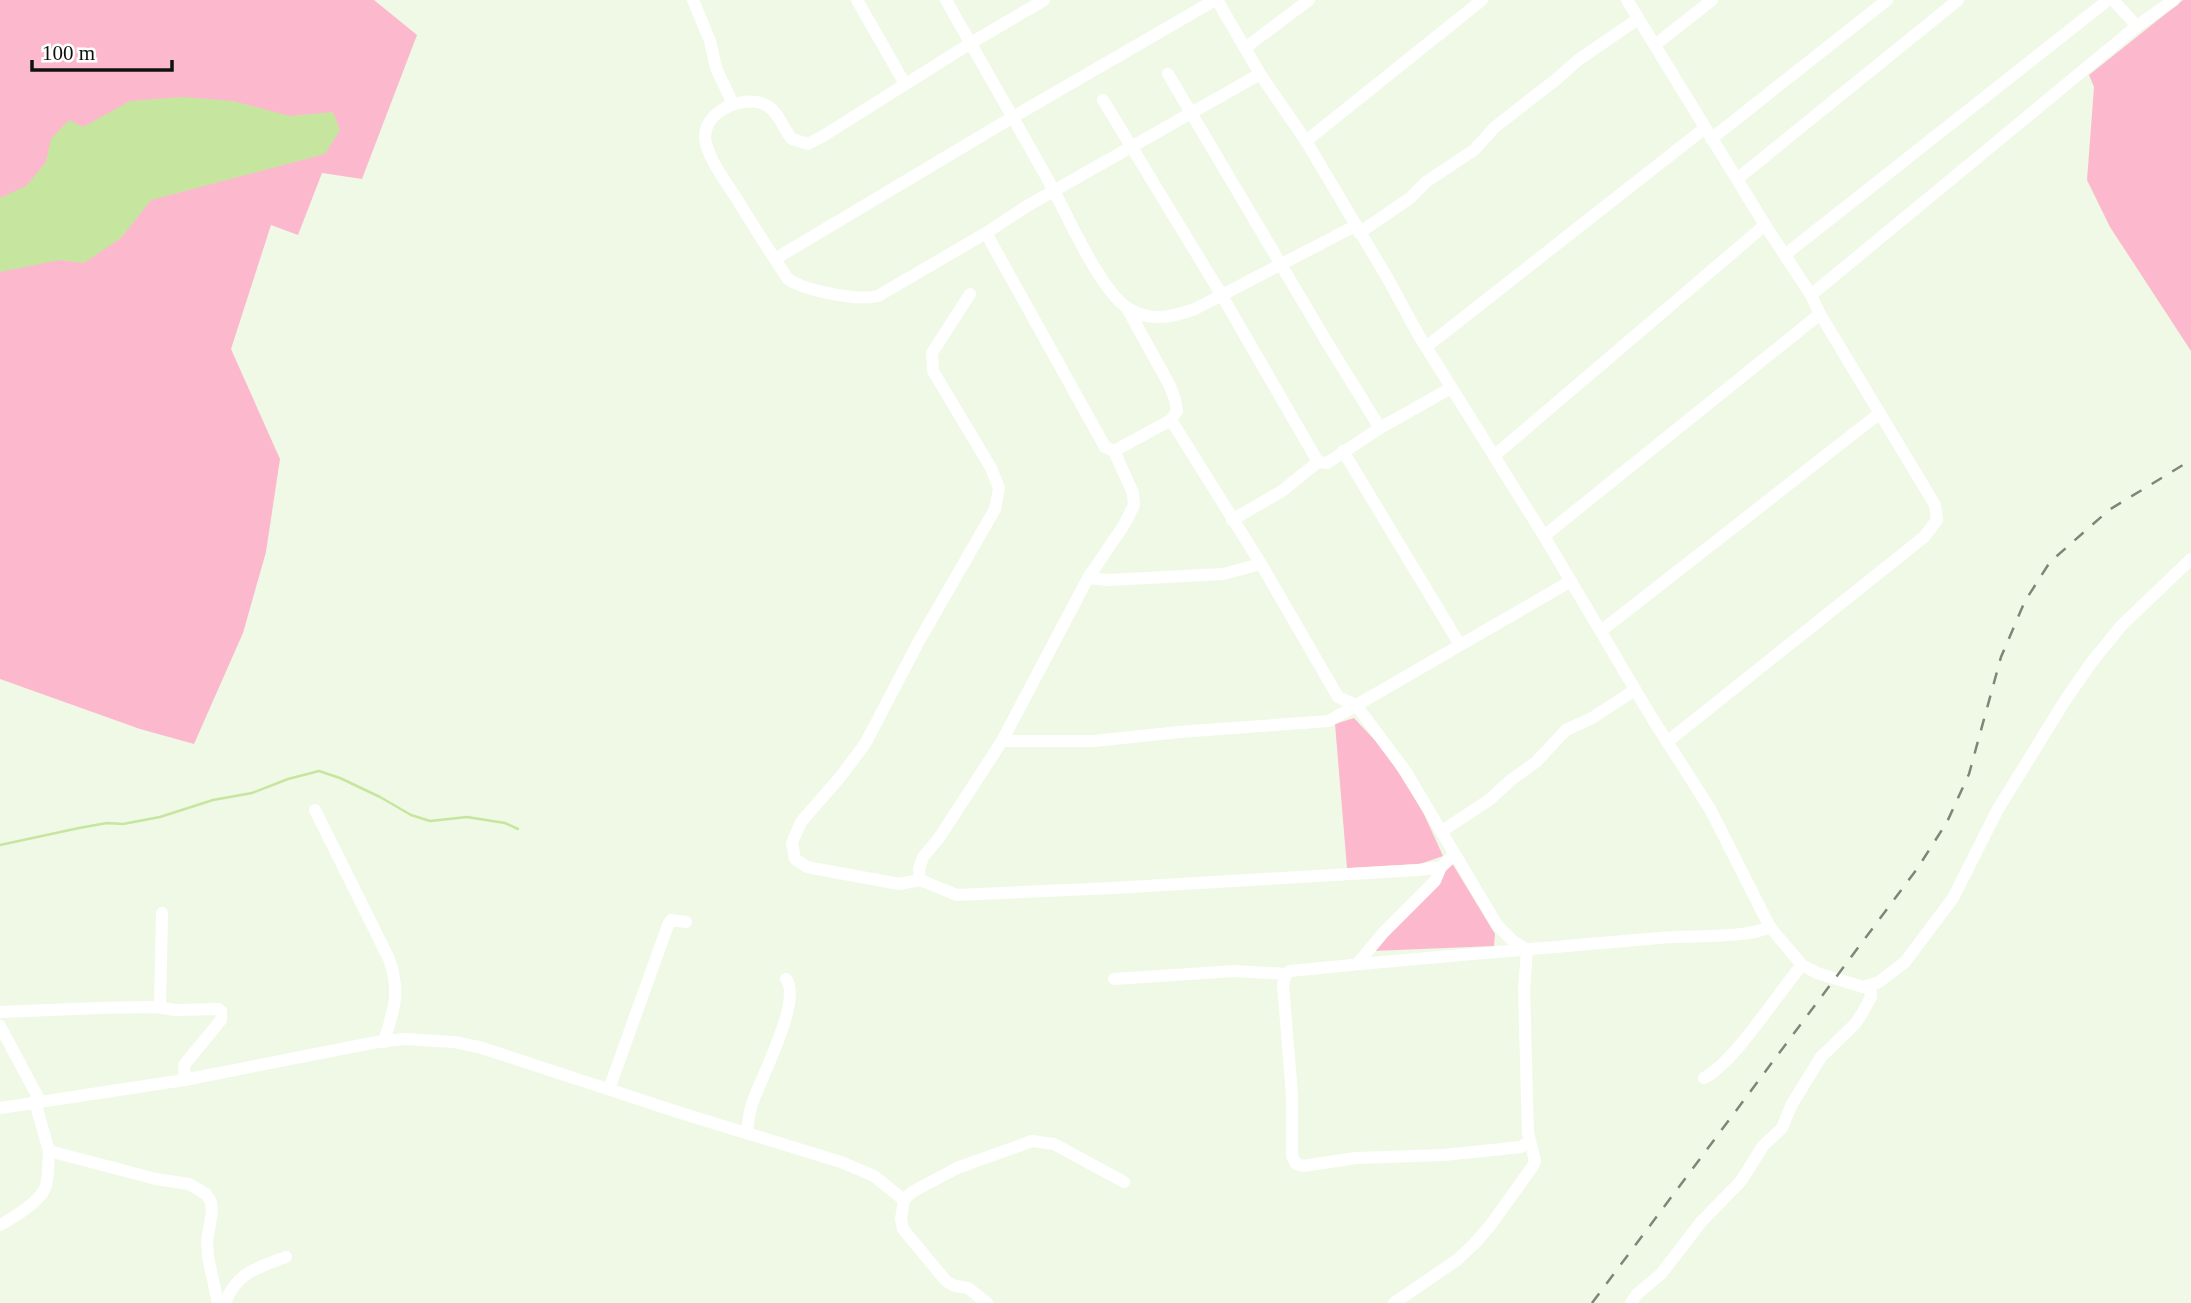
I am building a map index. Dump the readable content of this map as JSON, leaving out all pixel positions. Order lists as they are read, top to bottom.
{
  "scale_bar": "100 m"
}
